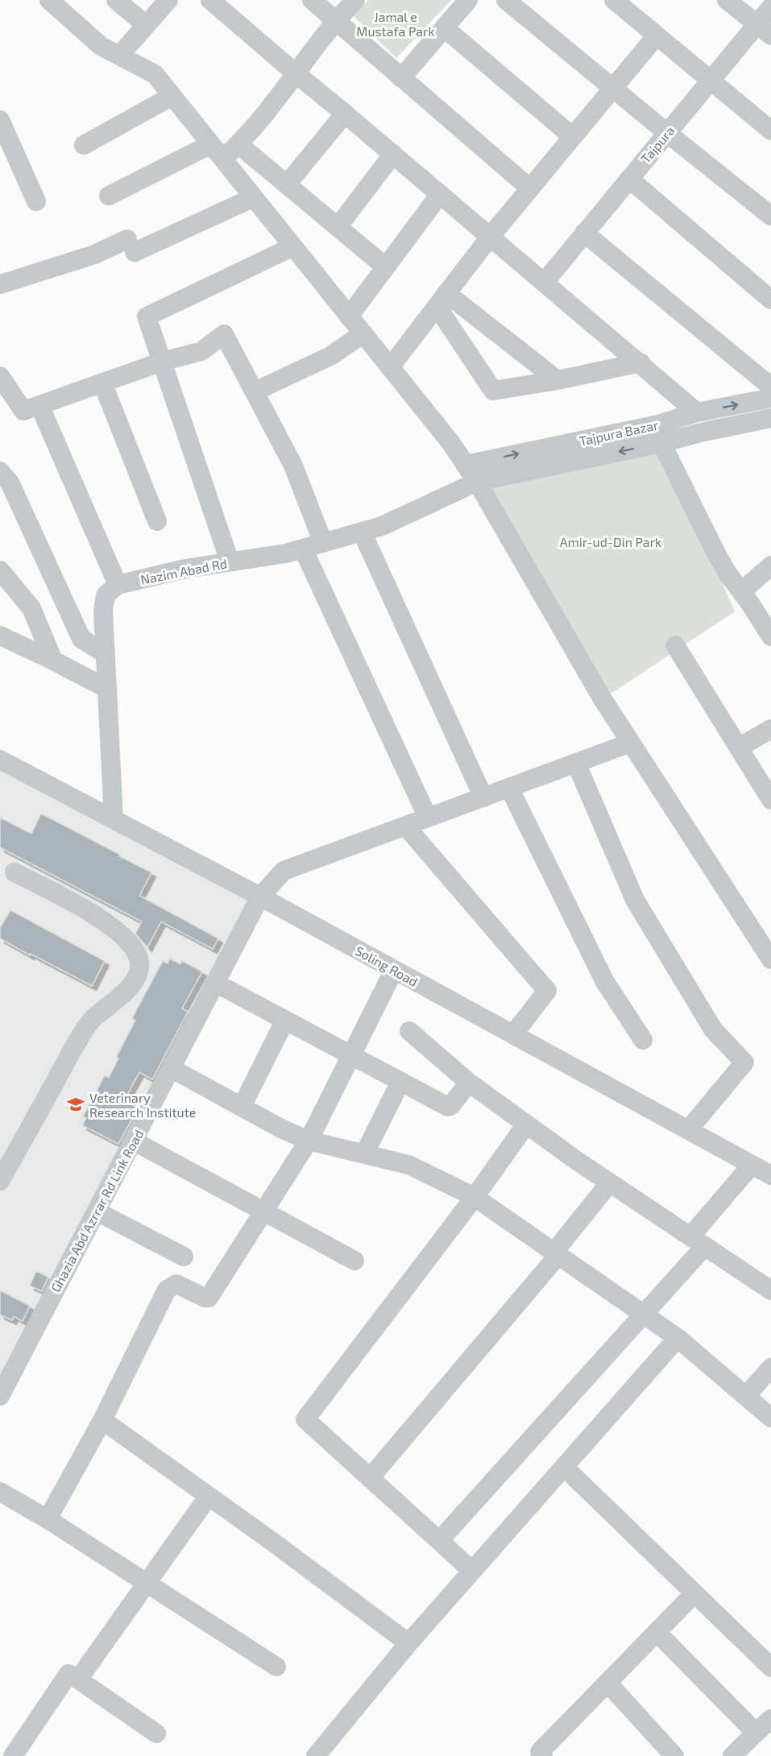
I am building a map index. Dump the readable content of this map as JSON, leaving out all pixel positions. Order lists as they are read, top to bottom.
{
  "streets": {
    "street": [
      "Tajpura",
      "Tajpura Bazar",
      "Nazim Abad Rd",
      "Soling Road",
      "Ghazia Abd Azrrar Rd Link Road"
    ]
  },
  "crossings": [
    ["Tajpura Bazar", "Nazim Abad Rd"],
    ["Soling Road", "Ghazia Abd Azrrar Rd Link Road"]
  ],
  "parks": ["Jamal e Mustafa Park", "Amir-ud-Din Park"],
  "places": {
    "school or university": ["Veterinary Research Institute"]
  }
}
